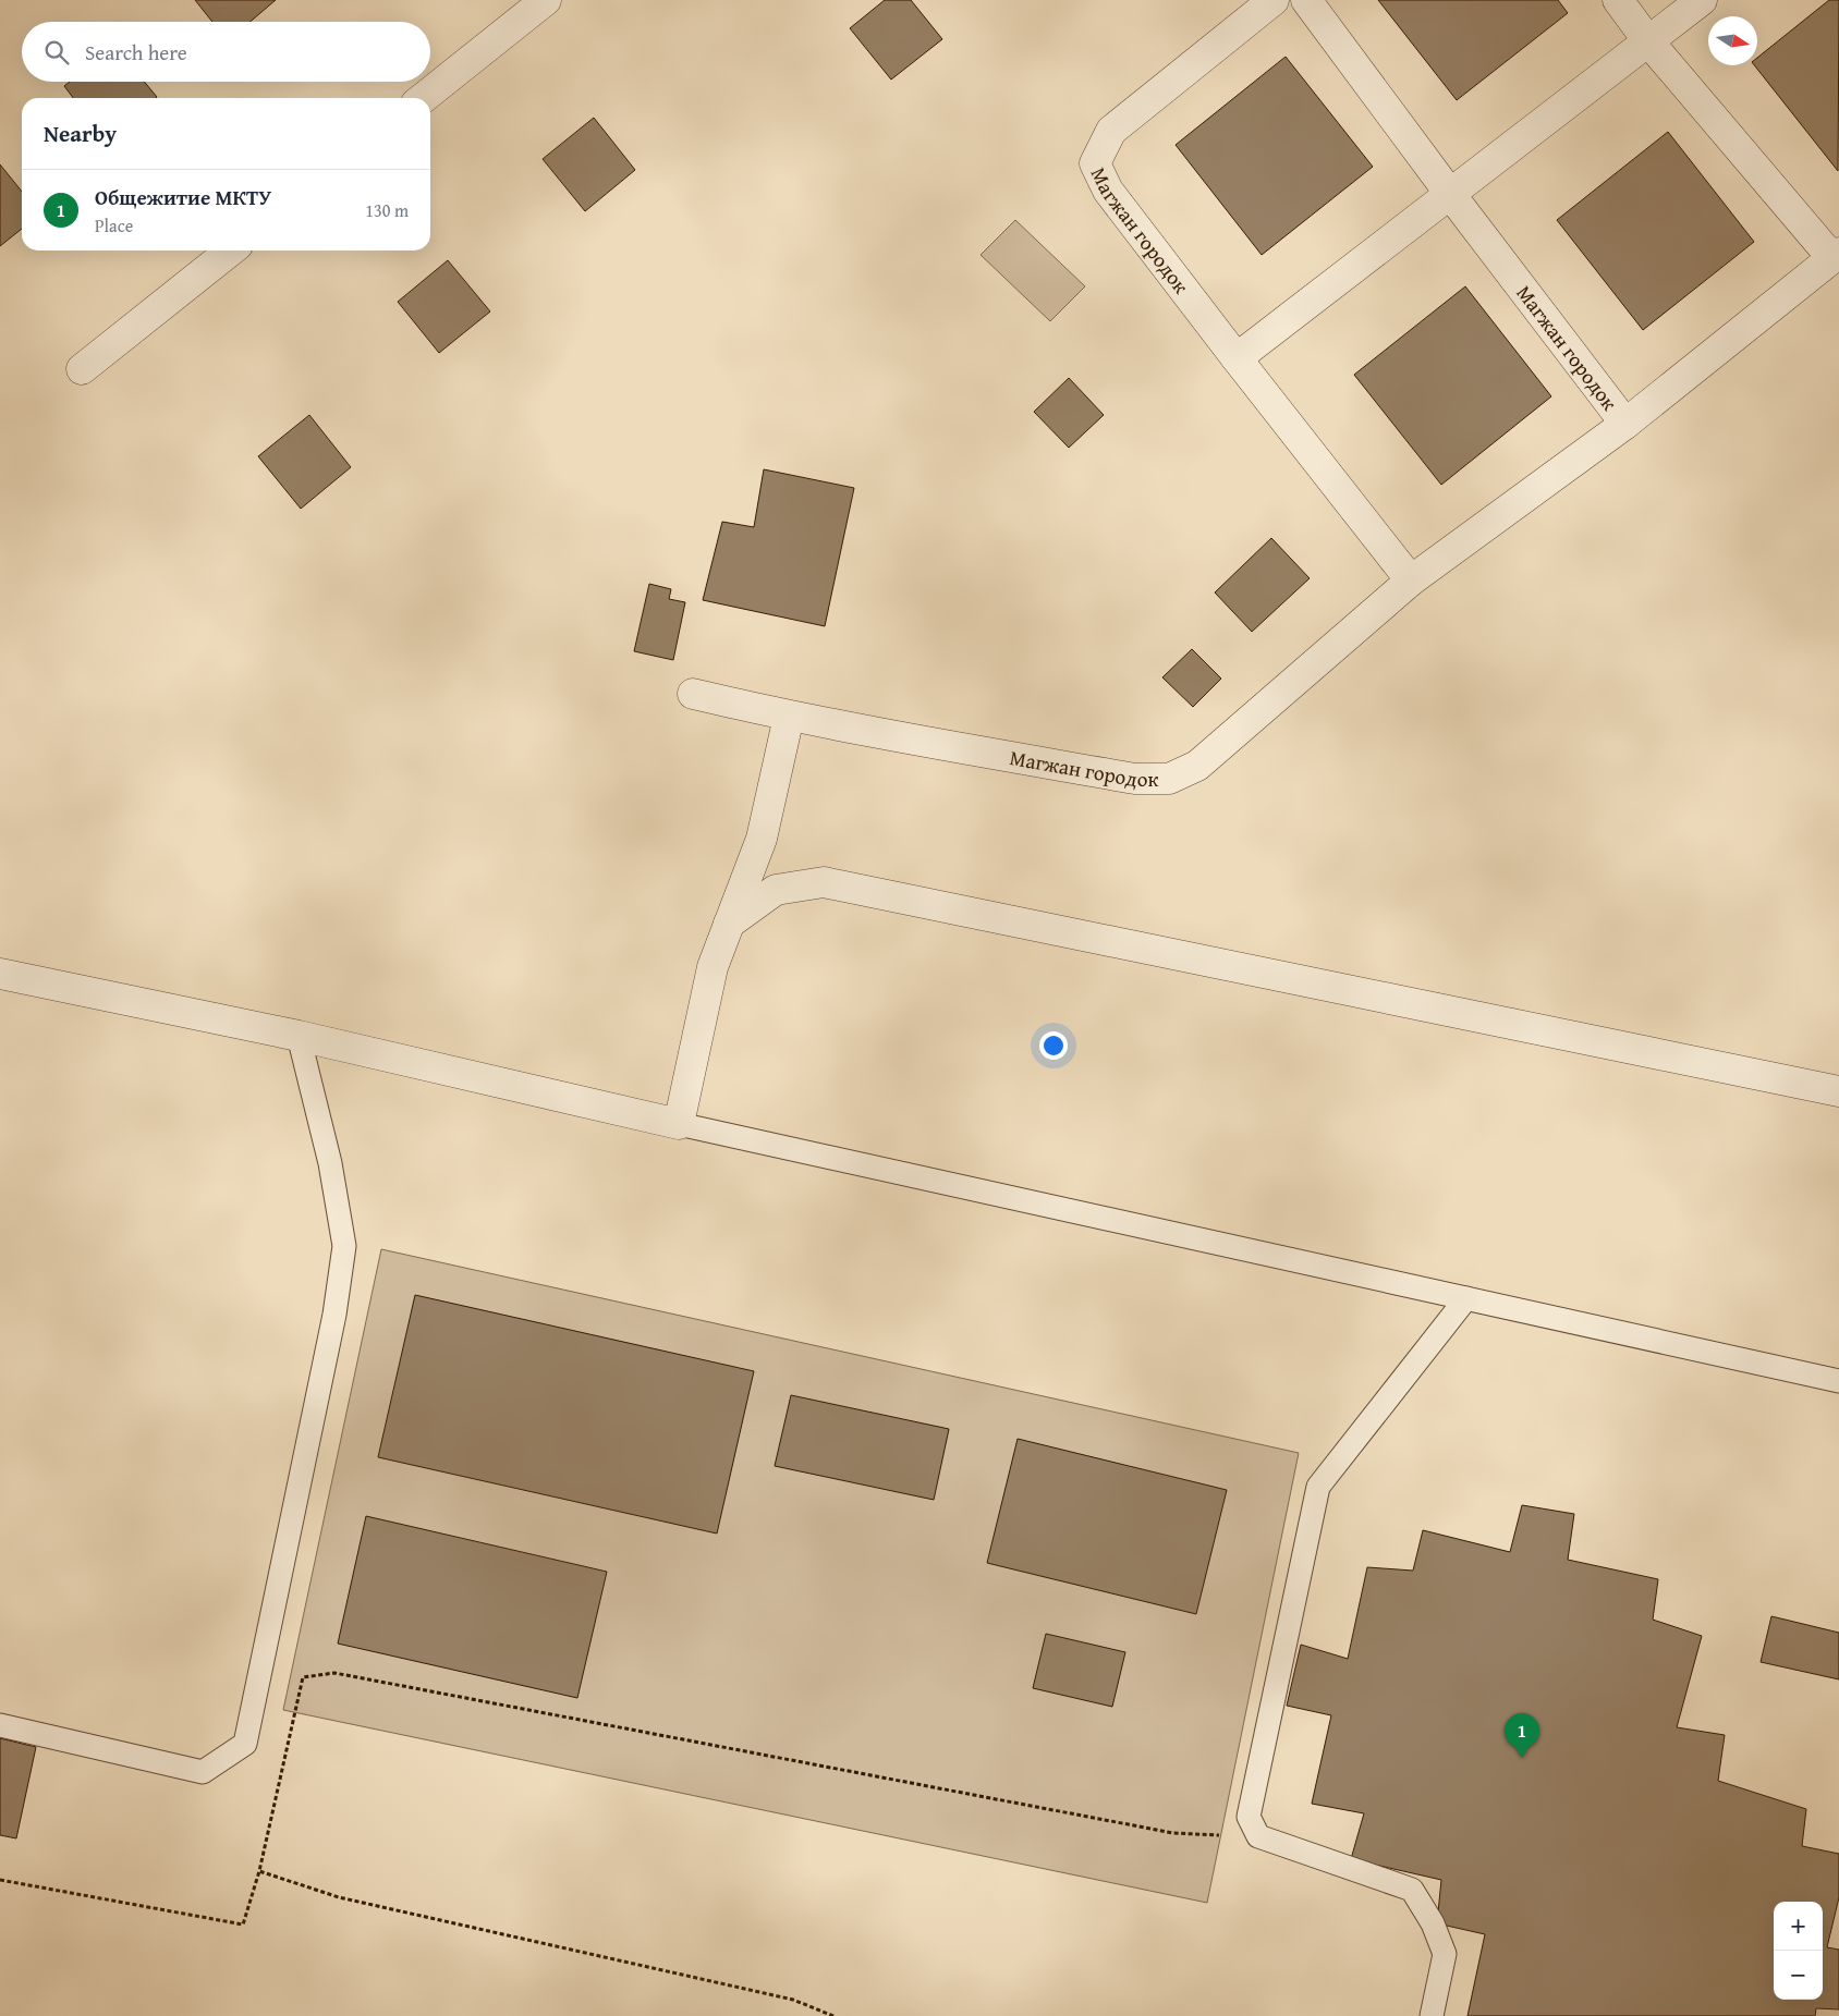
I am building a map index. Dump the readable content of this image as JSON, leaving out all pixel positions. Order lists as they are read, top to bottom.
{
  "streets": {
    "street": ["Магжан городок"]
  },
  "north": "right",
  "page": {
    "search": "Search here",
    "heading": "Nearby",
    "list": [
      {
        "mark": "1",
        "name": "Общежитие МКТУ",
        "note": "Place",
        "value": "130 m"
      }
    ],
    "pins": "1",
    "map_buttons": ["+", "−"]
  }
}
